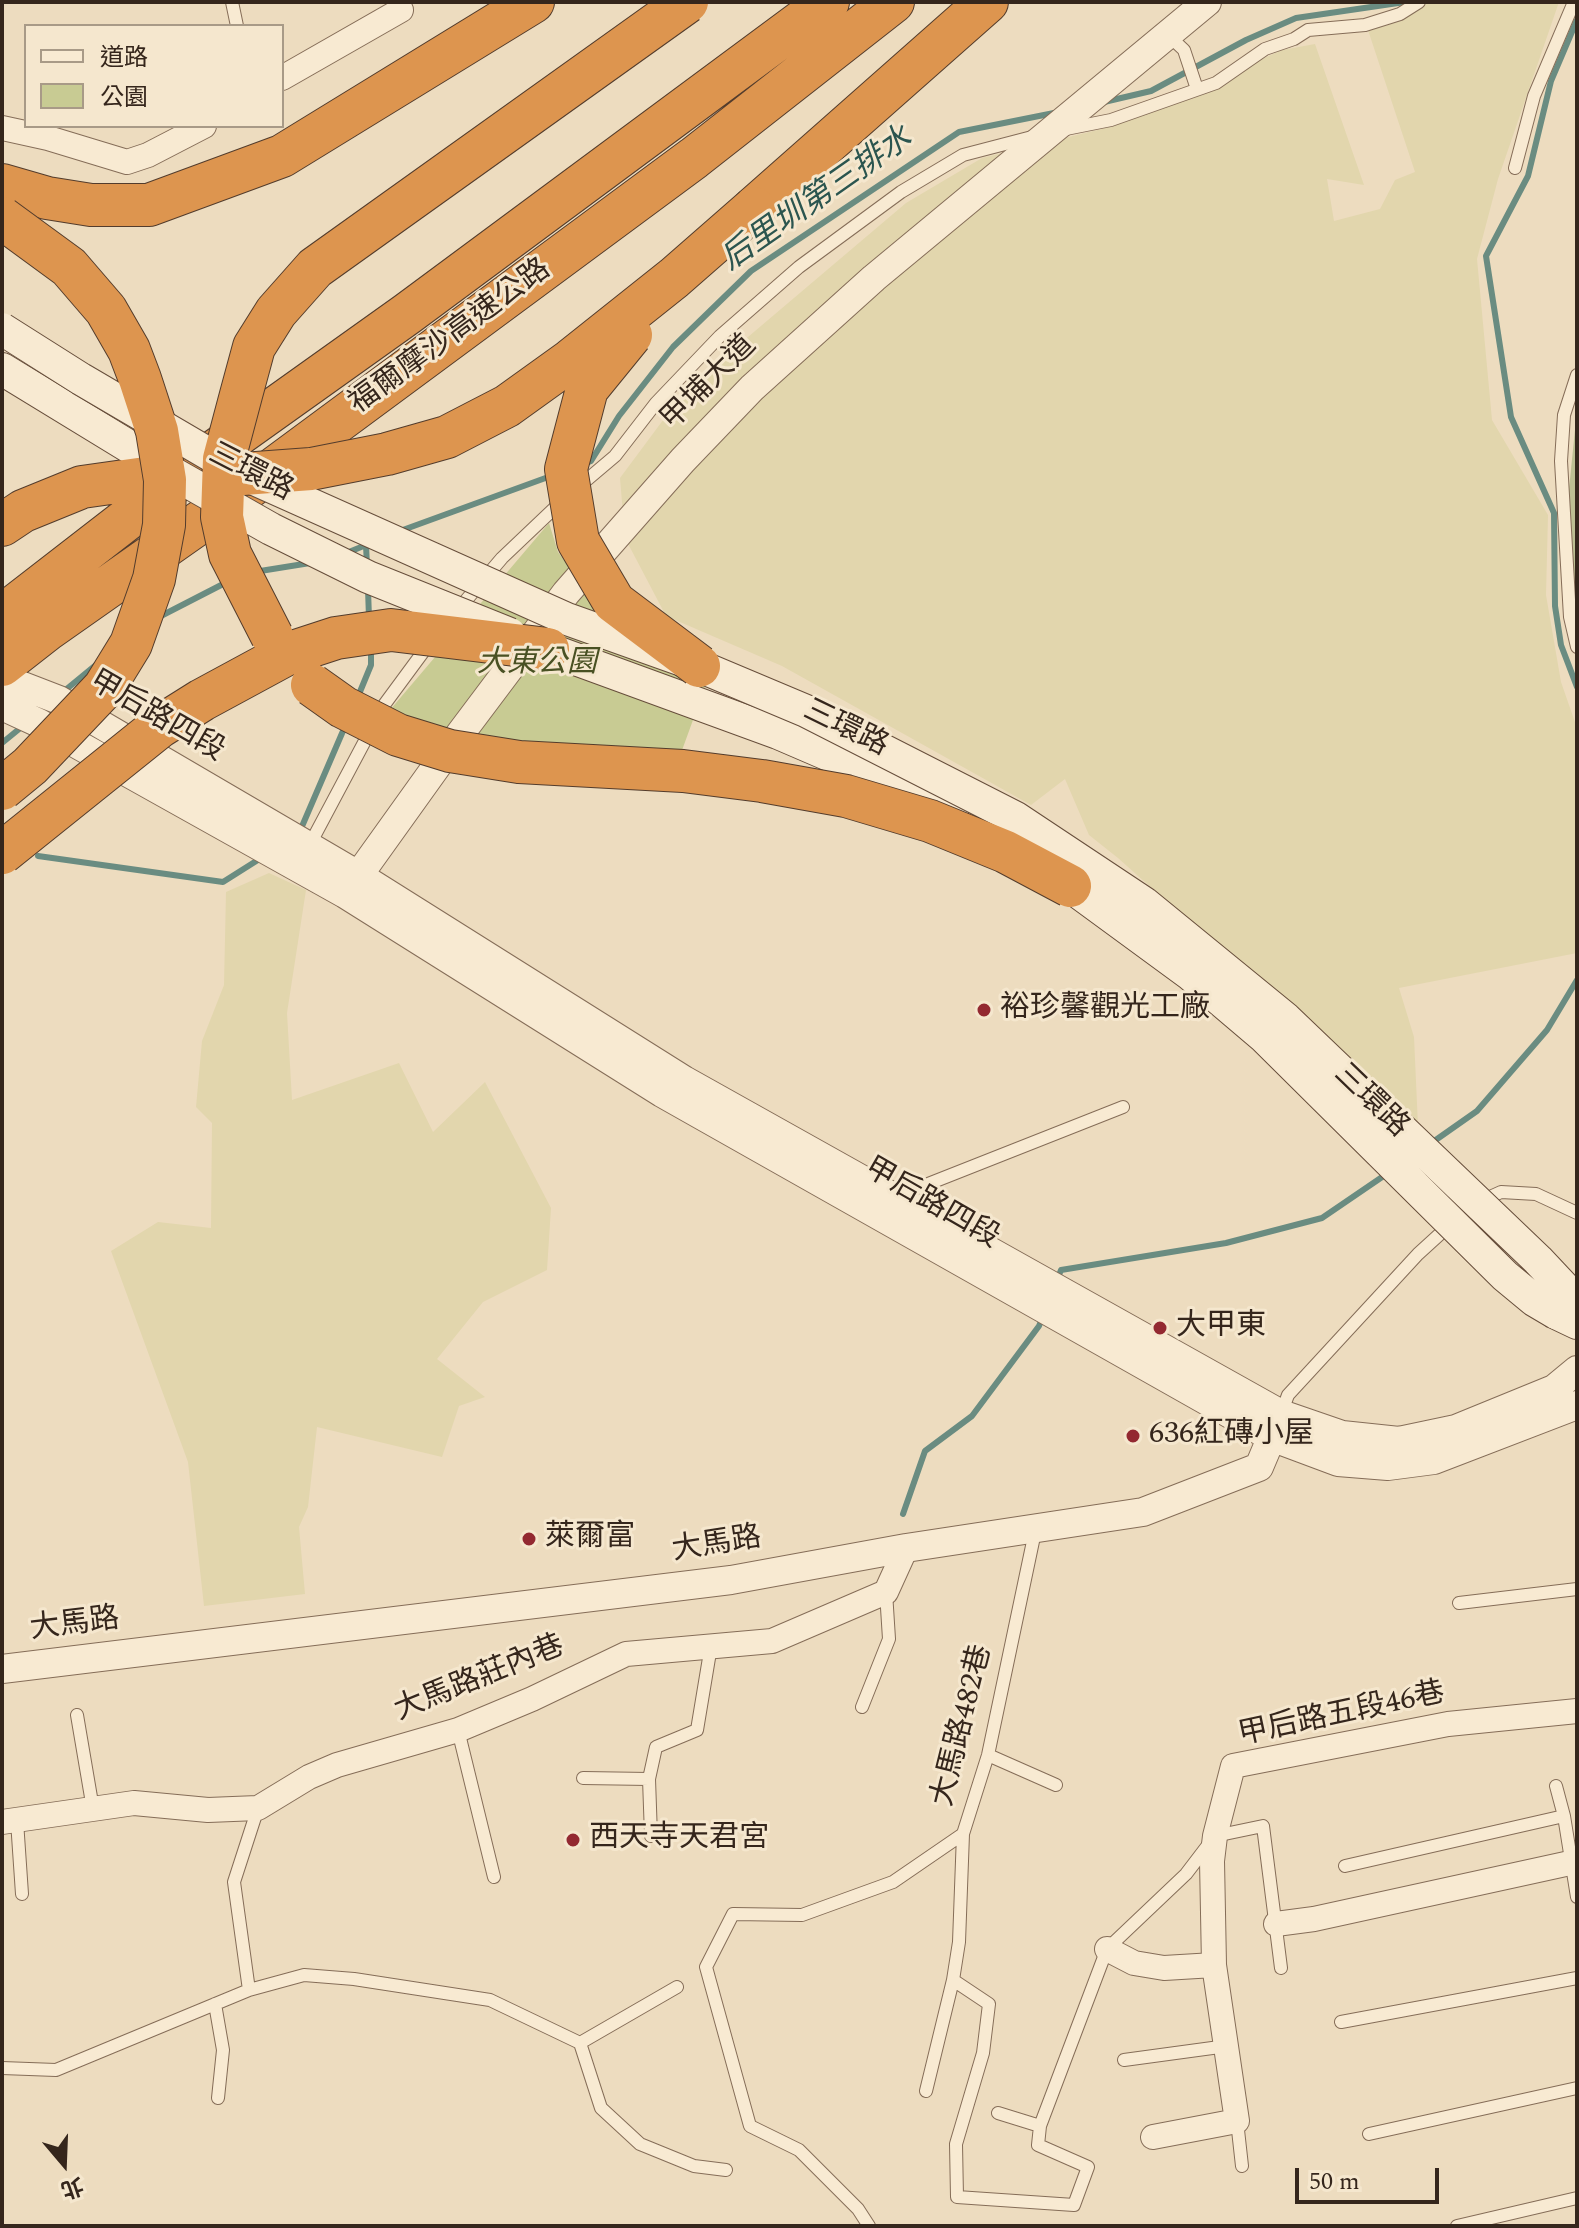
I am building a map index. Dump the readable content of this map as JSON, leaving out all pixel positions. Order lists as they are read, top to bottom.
{
  "streets": {
    "highway": ["福爾摩沙高速公路"],
    "main road": ["三環路"],
    "street": [
      "甲埔大道",
      "甲后路四段",
      "大馬路",
      "大馬路莊內巷",
      "甲后路五段46巷"
    ],
    "lane": ["大馬路482巷"]
  },
  "crossings": [
    ["甲埔大道", "甲后路四段"],
    ["甲后路四段", "大馬路"],
    ["大馬路", "大馬路482巷"]
  ],
  "water": ["后里圳第三排水"],
  "parks": ["大東公園"],
  "places": [
    "裕珍馨觀光工廠",
    "大甲東",
    "636紅磚小屋",
    "萊爾富",
    "西天寺天君宮"
  ],
  "legend": ["道路", "公園"],
  "scale_bar": "50 m",
  "north": "bottom"
}
